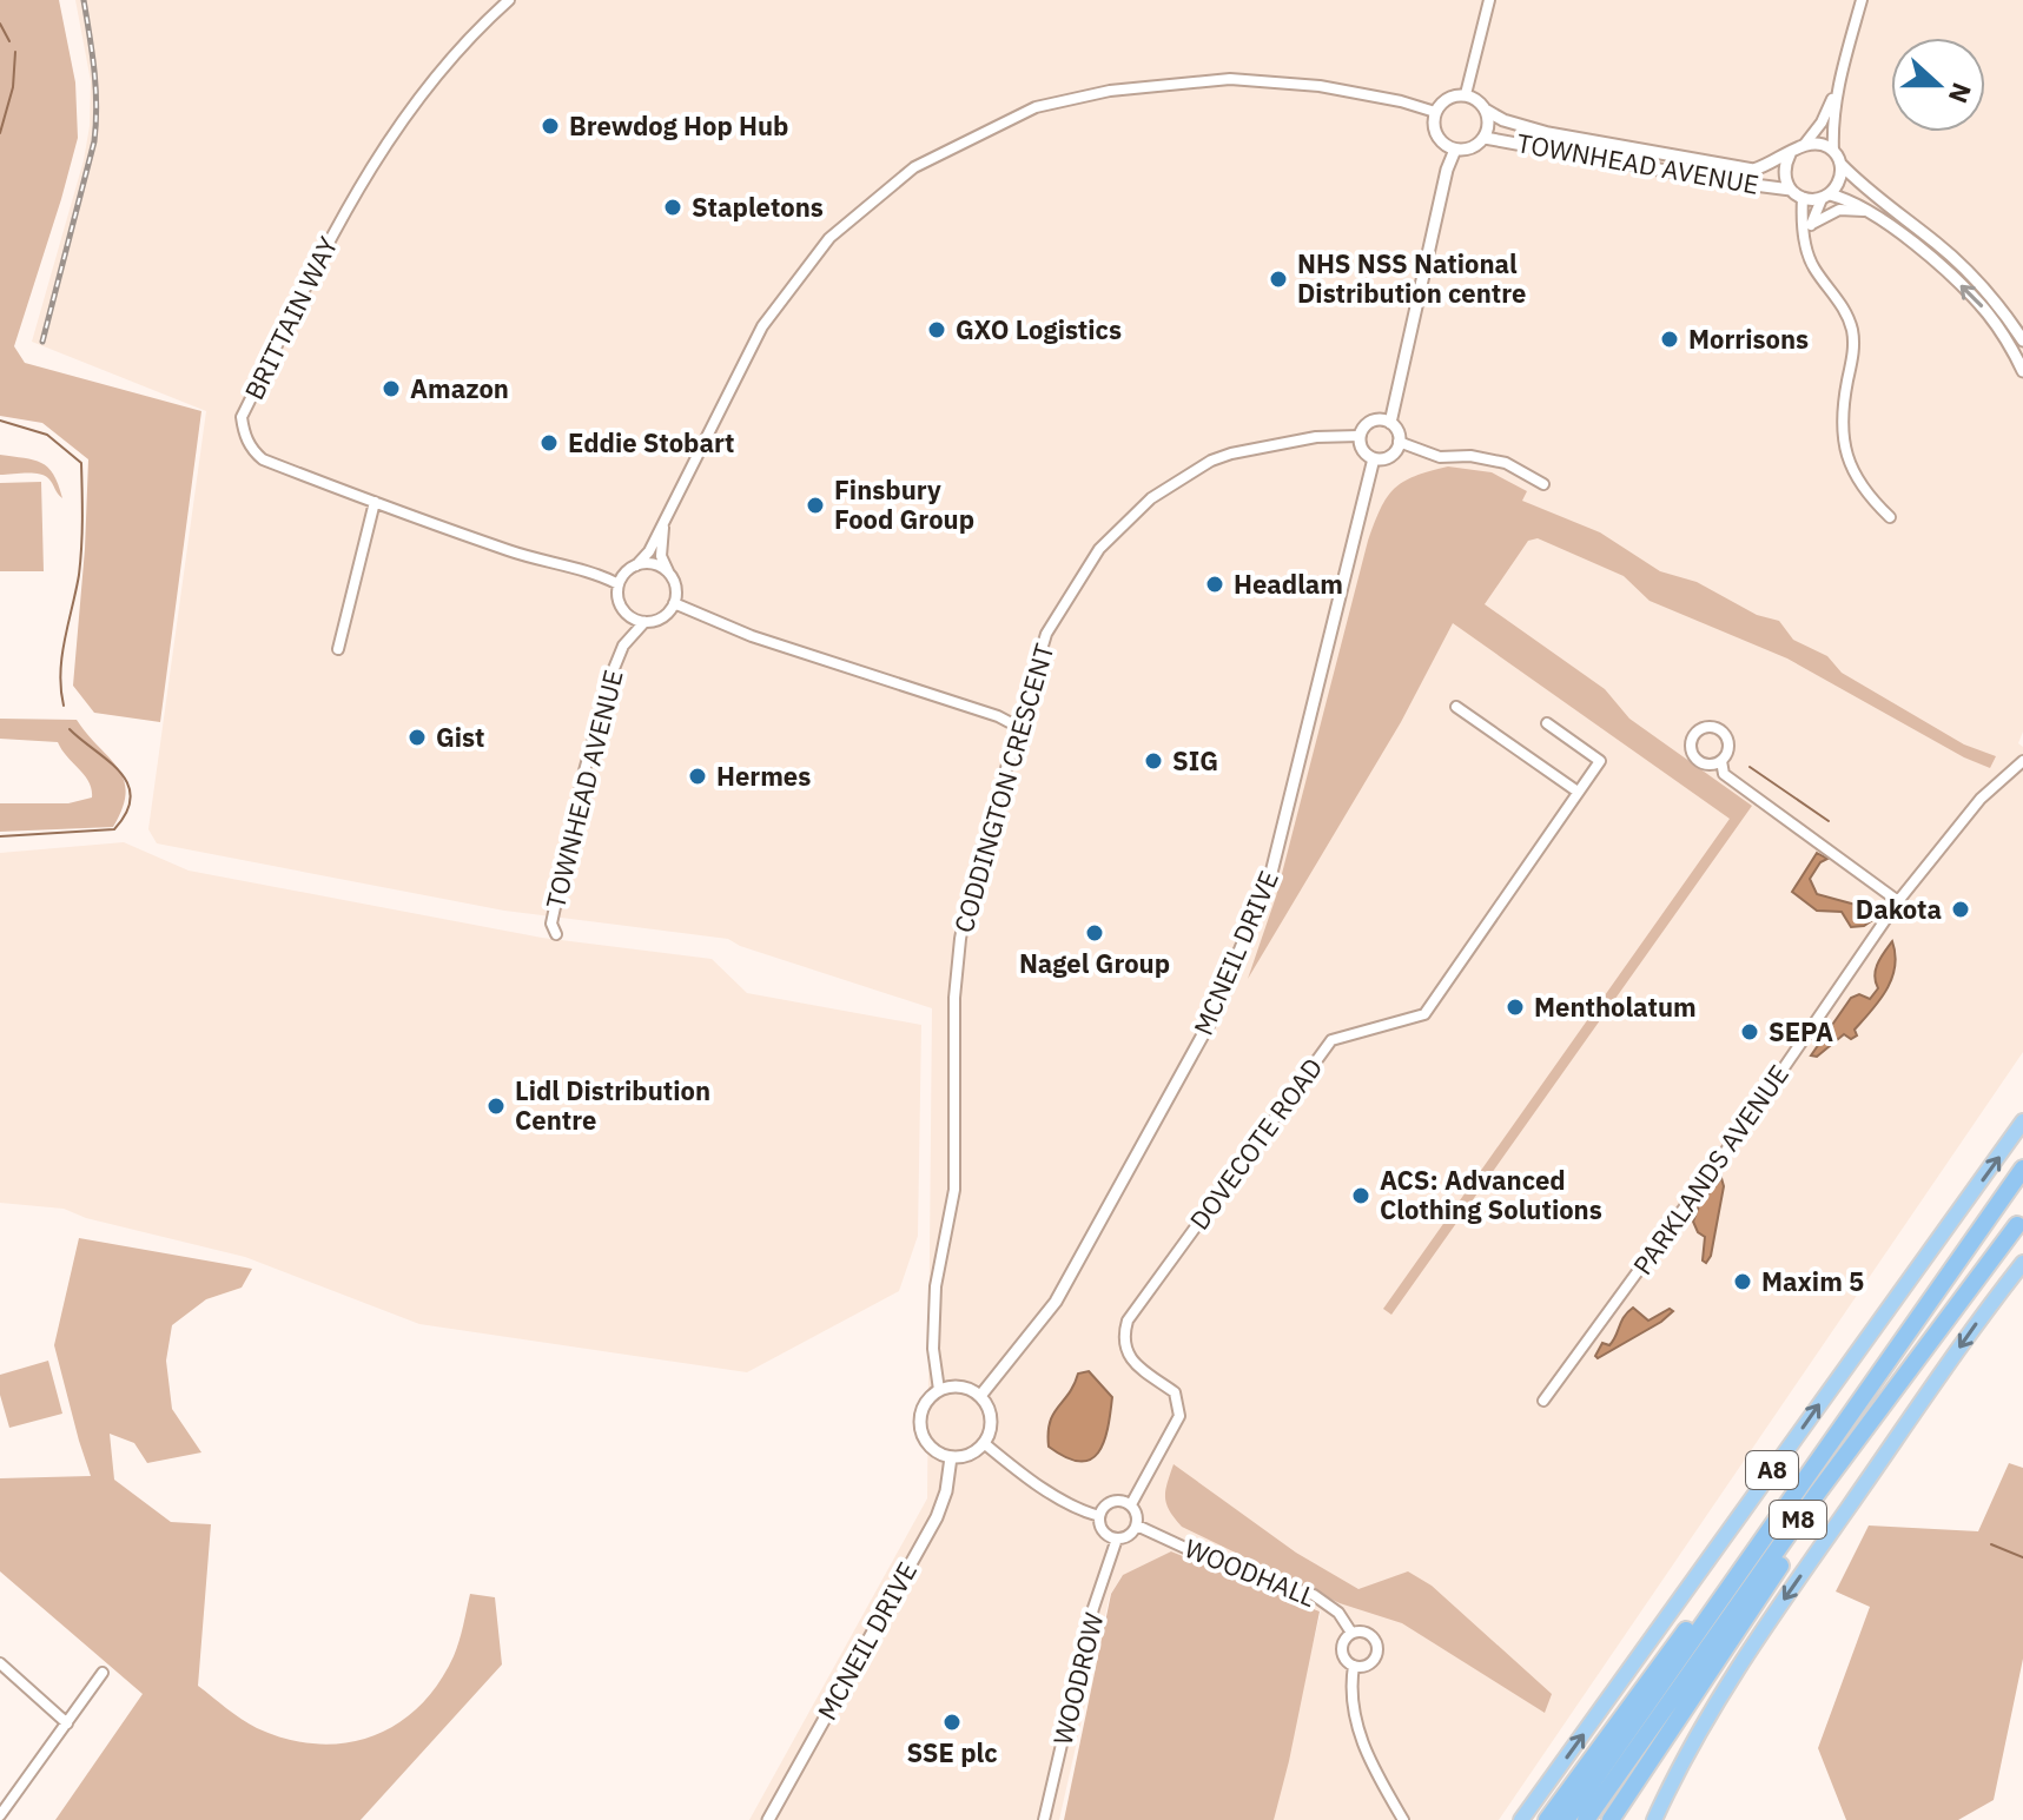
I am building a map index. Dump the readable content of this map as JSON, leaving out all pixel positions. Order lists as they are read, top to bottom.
{
  "streets": {
    "highway": ["A8", "M8"],
    "street": [
      "TOWNHEAD AVENUE",
      "BRITTAIN WAY",
      "CODDINGTON CRESCENT",
      "MCNEIL DRIVE",
      "DOVECOTE ROAD",
      "PARKLANDS AVENUE",
      "WOODHALL",
      "WOODROW"
    ]
  },
  "crossings": [
    ["TOWNHEAD AVENUE", "BRITTAIN WAY"],
    ["CODDINGTON CRESCENT", "MCNEIL DRIVE"],
    ["DOVECOTE ROAD", "WOODHALL"],
    ["DOVECOTE ROAD", "WOODROW"],
    ["WOODHALL", "WOODROW"]
  ],
  "places": [
    "Brewdog Hop Hub",
    "Stapletons",
    "NHS NSS National Distribution centre",
    "GXO Logistics",
    "Morrisons",
    "Amazon",
    "Eddie Stobart",
    "Finsbury Food Group",
    "Headlam",
    "Gist",
    "SIG",
    "Hermes",
    "Dakota",
    "Nagel Group",
    "Mentholatum",
    "SEPA",
    "Lidl Distribution Centre",
    "ACS: Advanced Clothing Solutions",
    "Maxim 5",
    "SSE plc"
  ],
  "north": "right"
}
